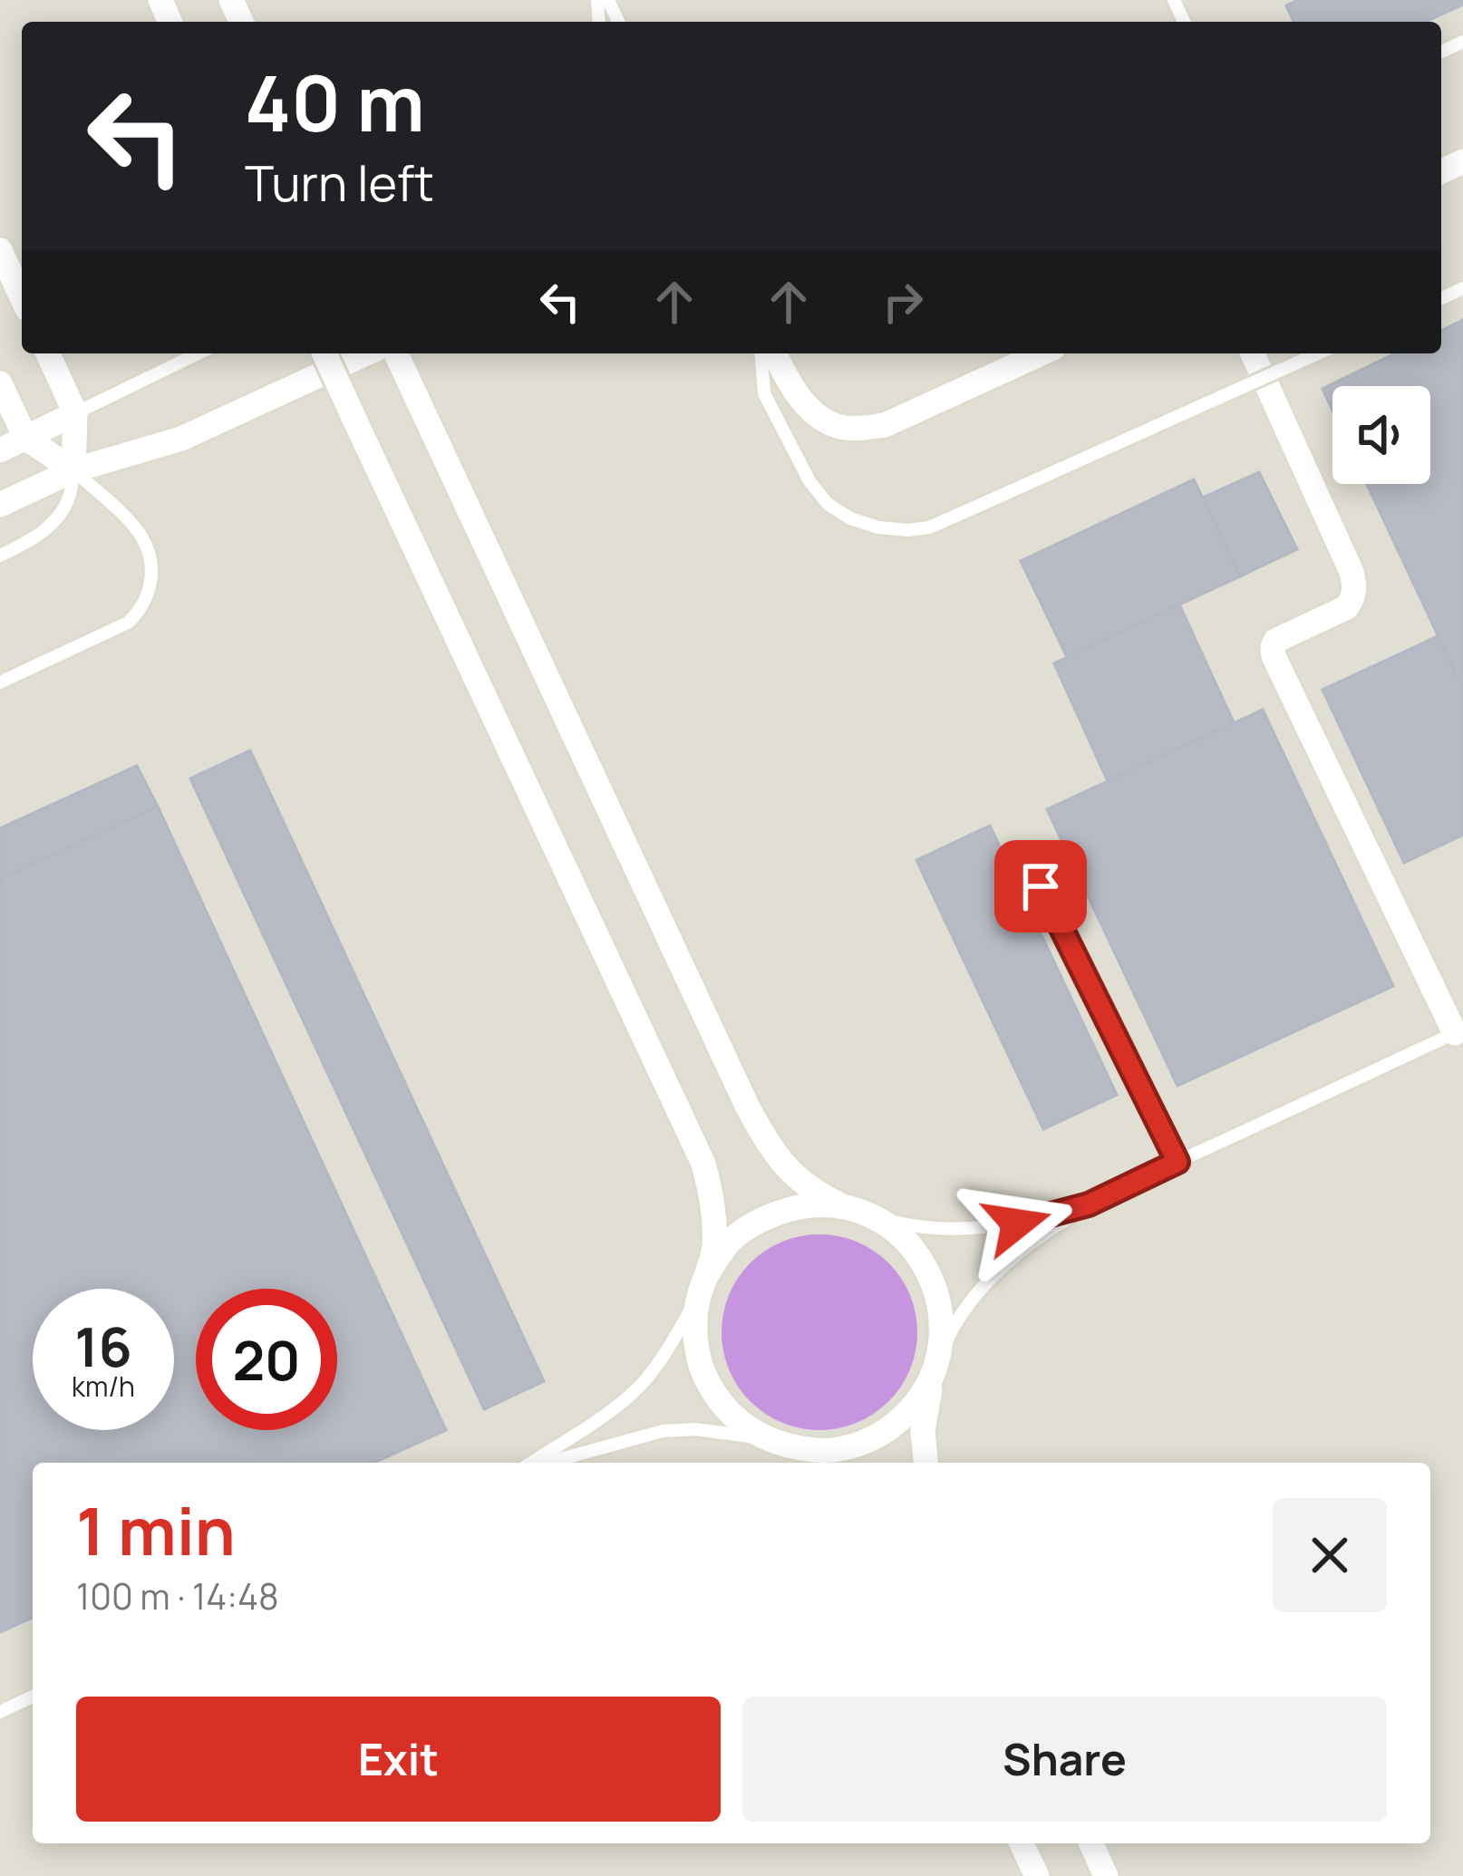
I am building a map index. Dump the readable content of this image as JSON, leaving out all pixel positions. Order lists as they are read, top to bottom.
{
  "page": {
    "turn": ["40 m", "Turn left"],
    "speed": "16 km/h",
    "limit": "20",
    "heading": ["1 min", "100 m · 14:48"],
    "buttons": ["Exit", "Share"]
  }
}
